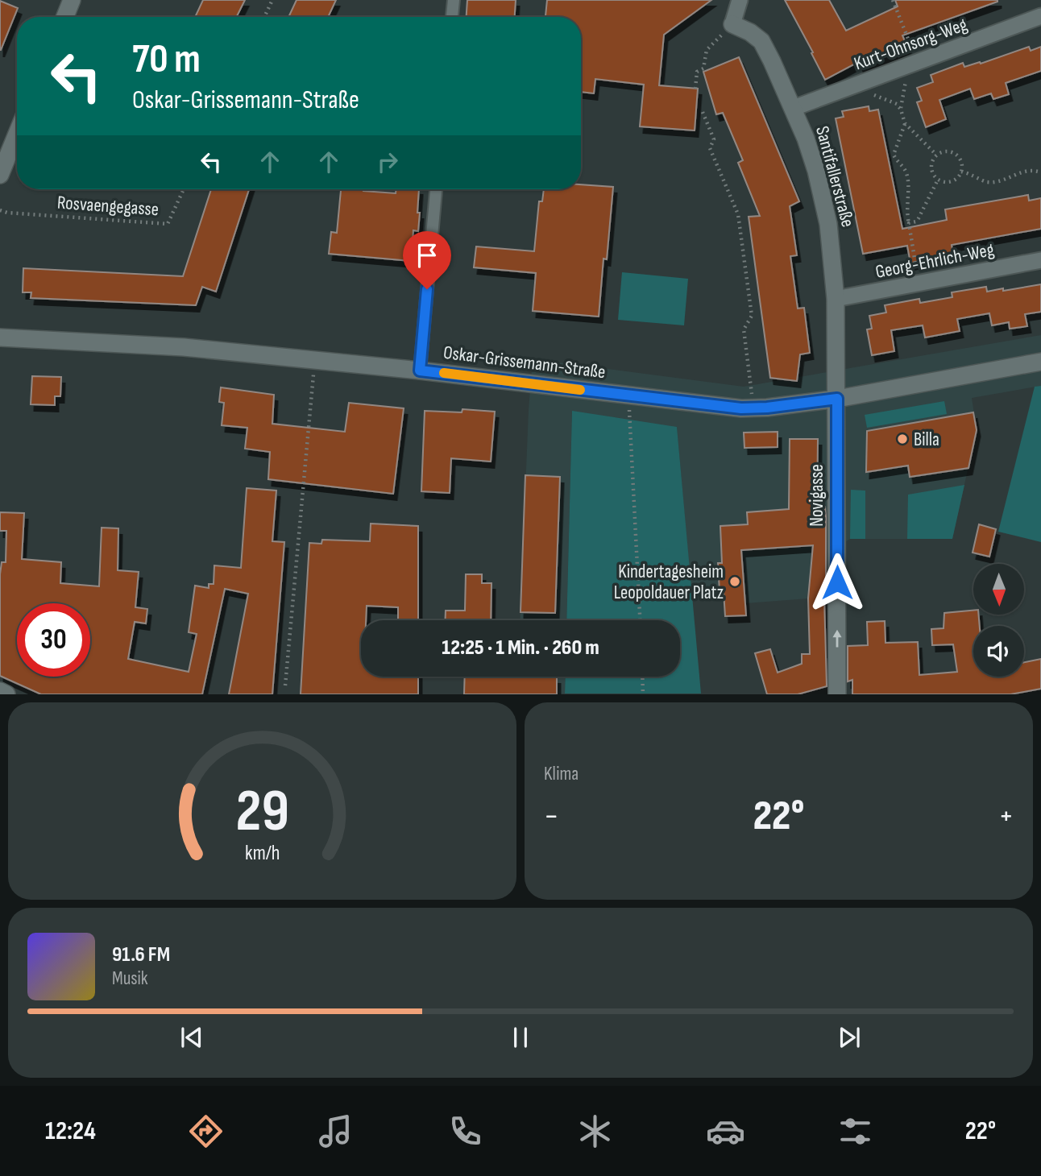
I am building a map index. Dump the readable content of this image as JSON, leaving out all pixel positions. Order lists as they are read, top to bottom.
{
  "streets": {
    "street": [
      "Kurt-Ohnsorg-Weg",
      "Santifallerstraße",
      "Georg-Ehrlich-Weg",
      "Oskar-Grissemann-Straße",
      "Novigasse"
    ],
    "path": ["Rosvaengegasse"]
  },
  "crossings": [
    ["Kurt-Ohnsorg-Weg", "Santifallerstraße"],
    ["Santifallerstraße", "Georg-Ehrlich-Weg"],
    ["Santifallerstraße", "Oskar-Grissemann-Straße"],
    ["Santifallerstraße", "Novigasse"],
    ["Oskar-Grissemann-Straße", "Novigasse"]
  ],
  "one_way": ["Novigasse"],
  "places": ["Billa", "Kindertagesheim Leopoldauer Platz"],
  "north": "bottom",
  "page": {
    "turn": ["70 m", "Oskar-Grissemann-Straße"],
    "limit": "30",
    "trip": "12:25 · 1 Min. · 260 m",
    "tile": "Klima",
    "heat": ["−", "22°", "+"],
    "song": ["91.6 FM", "Musik"],
    "tabs": ["12:24", "22°"],
    "gauge": ["29", "km/h"]
  }
}
